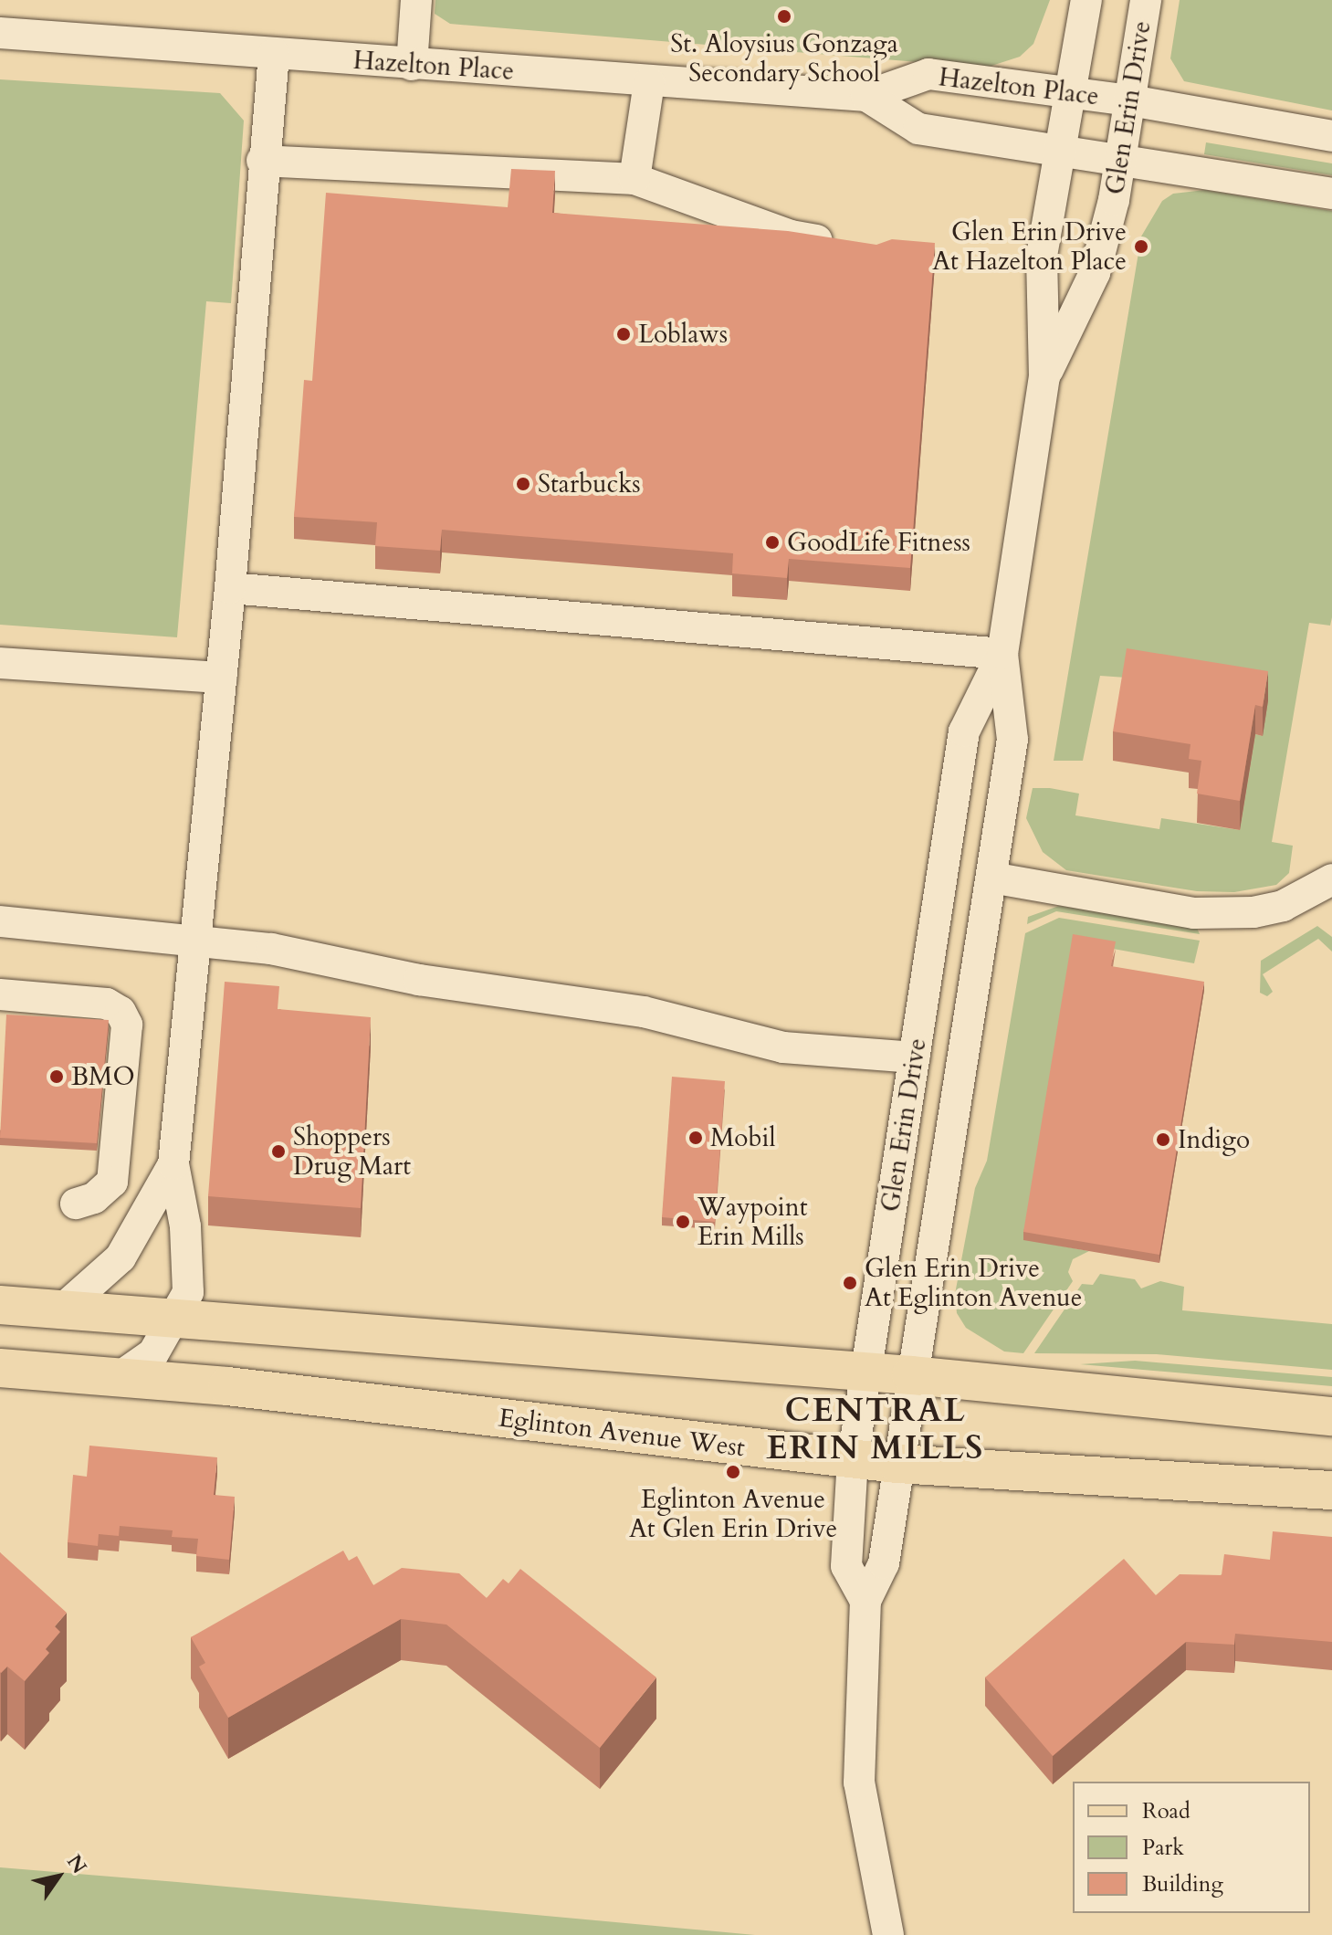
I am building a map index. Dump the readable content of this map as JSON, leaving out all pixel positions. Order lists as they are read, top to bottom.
{
  "streets": {
    "main road": ["Eglinton Avenue West"],
    "street": ["Hazelton Place", "Glen Erin Drive"]
  },
  "crossings": [
    ["Hazelton Place", "Glen Erin Drive"],
    ["Glen Erin Drive", "Eglinton Avenue West"]
  ],
  "districts": ["CENTRAL ERIN MILLS"],
  "places": [
    "St. Aloysius Gonzaga Secondary School",
    "Glen Erin Drive At Hazelton Place",
    "Loblaws",
    "Starbucks",
    "GoodLife Fitness",
    "BMO",
    "Mobil",
    "Indigo",
    "Shoppers Drug Mart",
    "Waypoint Erin Mills",
    "Glen Erin Drive At Eglinton Avenue",
    "Eglinton Avenue At Glen Erin Drive"
  ],
  "legend": ["Road", "Park", "Building"],
  "north": "top right"
}
